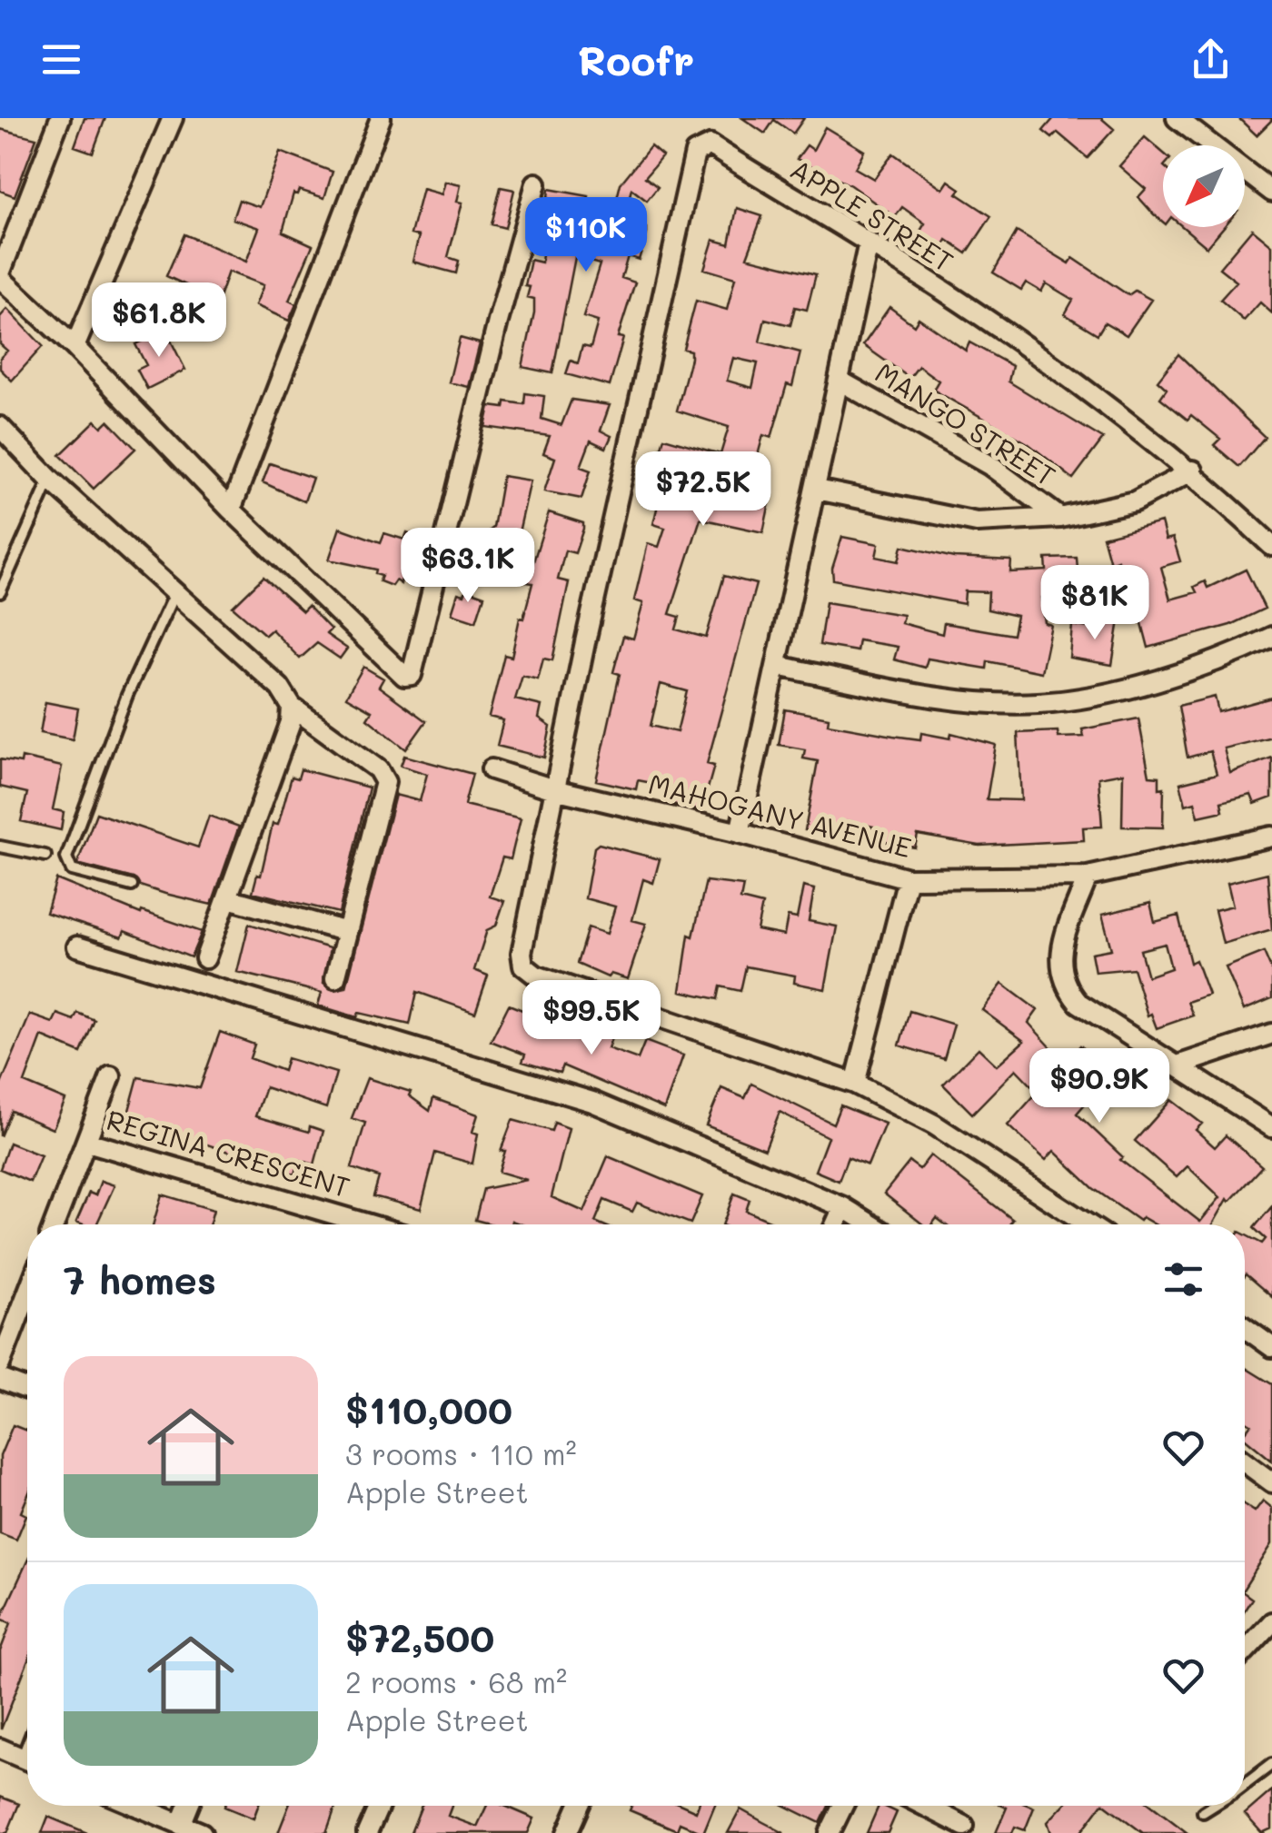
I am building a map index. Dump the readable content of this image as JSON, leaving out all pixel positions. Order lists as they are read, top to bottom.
{
  "streets": {
    "street": [
      "APPLE STREET",
      "MANGO STREET",
      "MAHOGANY AVENUE",
      "REGINA CRESCENT"
    ]
  },
  "crossings": [
    ["APPLE STREET", "MANGO STREET"],
    ["APPLE STREET", "MAHOGANY AVENUE"]
  ],
  "north": "bottom left",
  "page": {
    "header": "Roofr",
    "price": [
      "$110K",
      "$61.8K",
      "$72.5K",
      "$63.1K",
      "$81K",
      "$99.5K",
      "$90.9K"
    ],
    "heading": "7 homes",
    "list": [
      {
        "name": "$110,000",
        "note": "3 rooms · 110 m² · Apple Street"
      },
      {
        "name": "$72,500",
        "note": "2 rooms · 68 m² · Apple Street"
      }
    ]
  }
}
